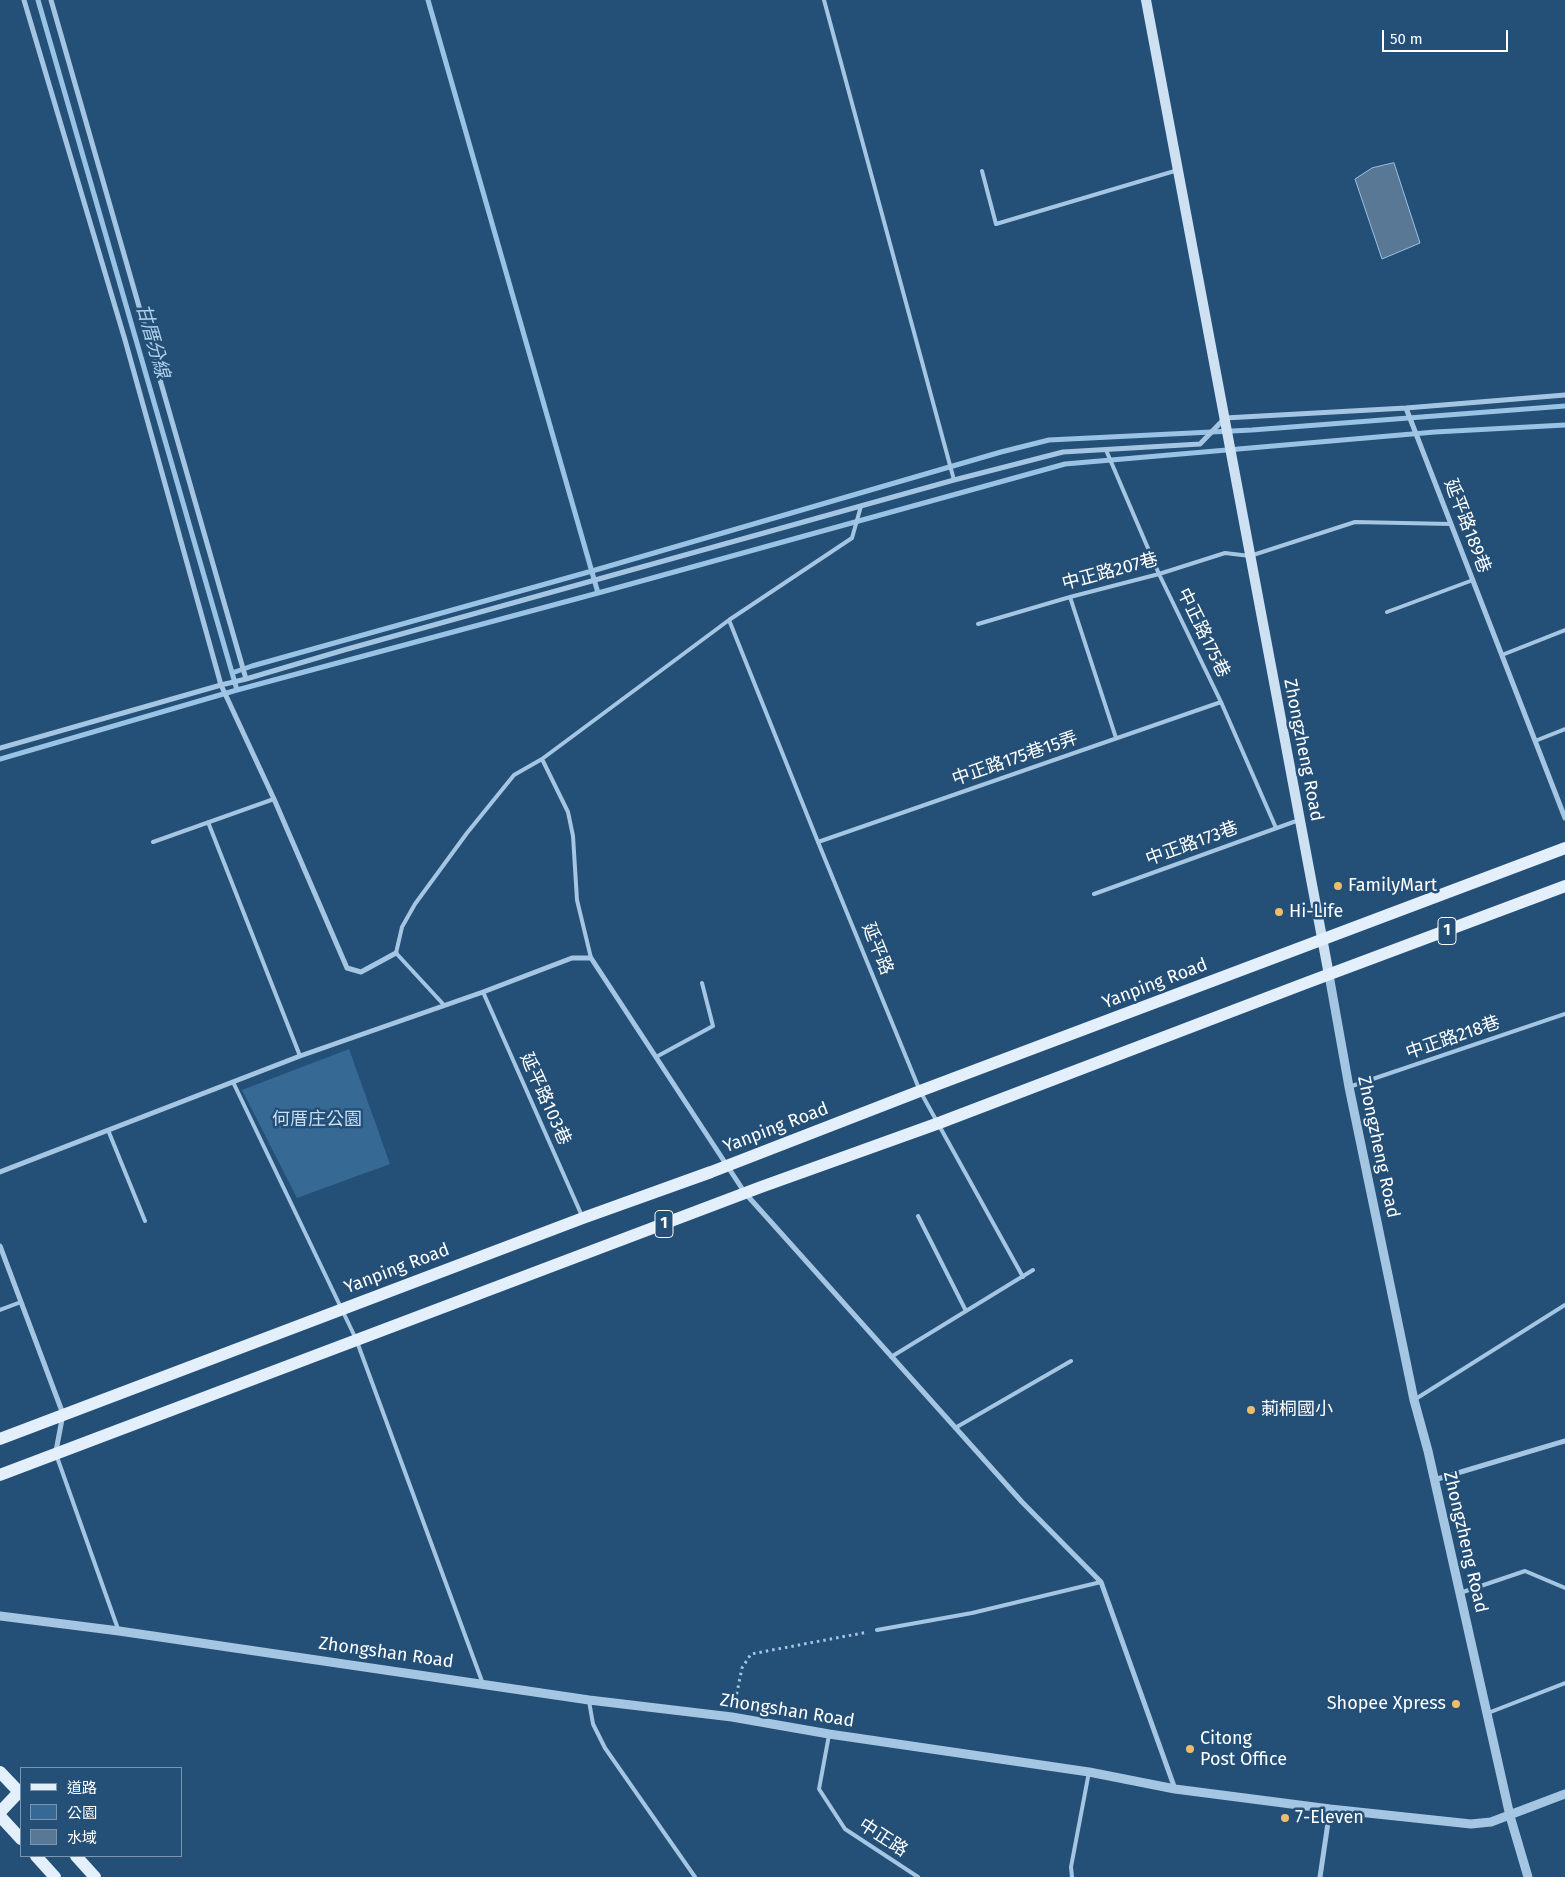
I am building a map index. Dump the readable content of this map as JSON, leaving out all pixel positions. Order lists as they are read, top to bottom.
{
  "streets": {
    "main road": ["Zhongzheng Road", "1", "Yanping Road"],
    "street": ["延平路189巷", "Zhongshan Road"],
    "lane": [
      "中正路207巷",
      "中正路175巷",
      "中正路175巷15弄",
      "中正路173巷",
      "延平路",
      "中正路218巷",
      "延平路103巷",
      "中正路"
    ]
  },
  "crossings": [
    ["中正路207巷", "中正路175巷"],
    ["中正路207巷", "Zhongzheng Road"],
    ["中正路175巷", "中正路175巷15弄"],
    ["中正路175巷", "中正路173巷"],
    ["Zhongzheng Road", "中正路173巷"],
    ["Zhongzheng Road", "1"],
    ["Zhongzheng Road", "Yanping Road"],
    ["Zhongzheng Road", "中正路218巷"],
    ["Zhongzheng Road", "Zhongshan Road"],
    ["中正路175巷15弄", "延平路"],
    ["1", "延平路"],
    ["延平路", "Yanping Road"],
    ["Yanping Road", "延平路103巷"],
    ["Zhongshan Road", "中正路"]
  ],
  "water": ["甘厝分線"],
  "parks": ["何厝庄公園"],
  "places": [
    "FamilyMart",
    "Hi-Life",
    "莿桐國小",
    "Shopee Xpress",
    "Citong Post Office",
    "7-Eleven"
  ],
  "legend": ["道路", "公園", "水域"],
  "scale_bar": "50 m"
}
